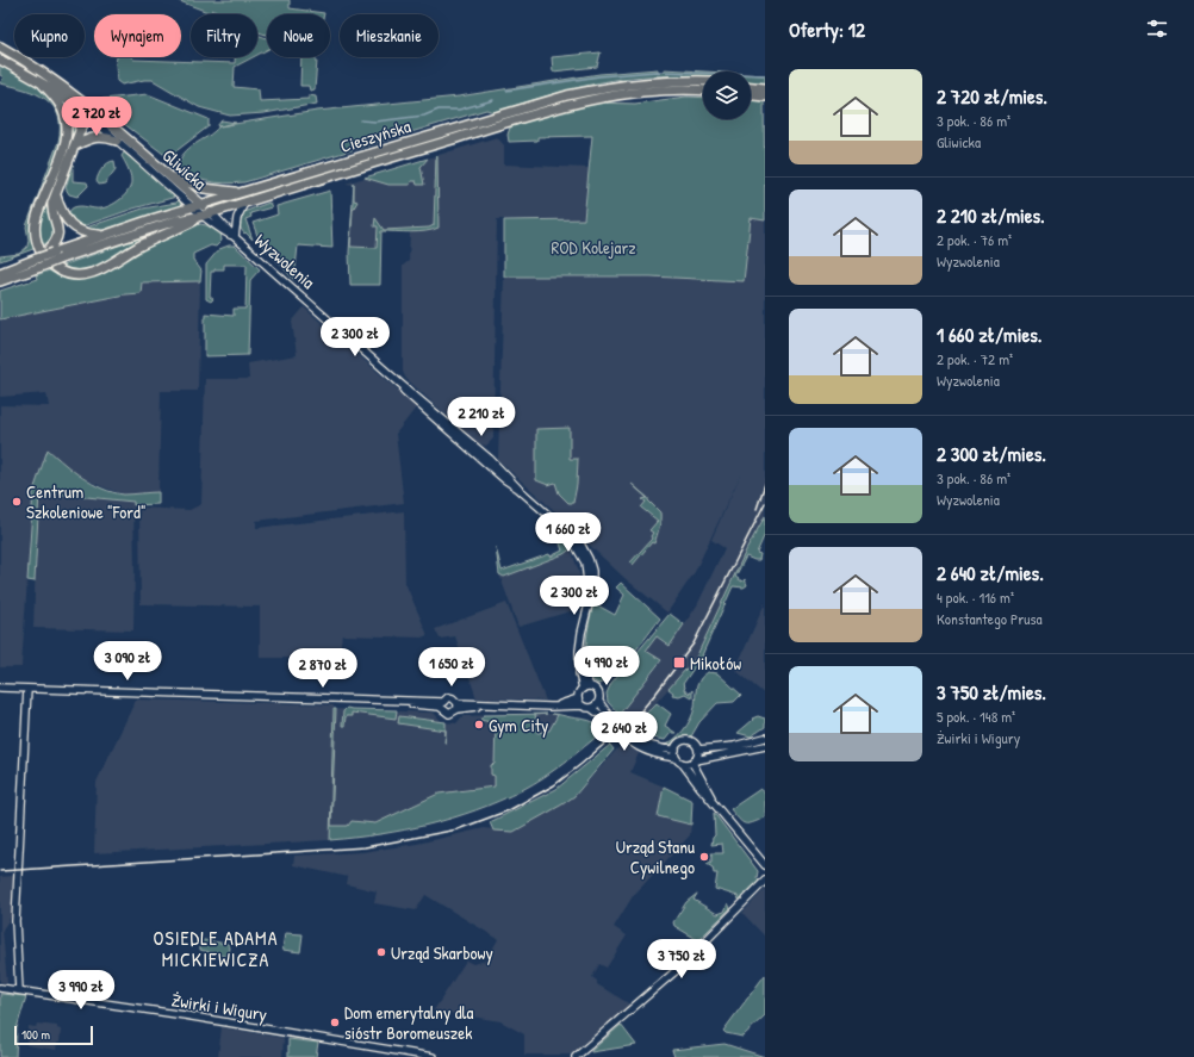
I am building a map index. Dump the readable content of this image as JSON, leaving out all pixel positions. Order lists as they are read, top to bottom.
{
  "streets": {
    "main road": ["Cieszyńska", "Gliwicka"],
    "street": ["Wyzwolenia", "Żwirki i Wigury"]
  },
  "crossings": [
    ["Cieszyńska", "Gliwicka"],
    ["Cieszyńska", "Wyzwolenia"],
    ["Gliwicka", "Wyzwolenia"]
  ],
  "districts": ["OSIEDLE ADAMA MICKIEWICZA"],
  "parks": ["ROD Kolejarz"],
  "places": {
    "other": [
      "Centrum Szkoleniowe \"Ford\"",
      "Gym City",
      "Urząd Stanu Cywilnego",
      "Urząd Skarbowy",
      "Dom emerytalny dla sióstr Boromeuszek"
    ],
    "transit": ["Mikołów"]
  },
  "scale_bar": "100 m",
  "page": {
    "heading": "Oferty: 12",
    "chip": [
      "Kupno",
      "Wynajem",
      "Filtry",
      "Nowe",
      "Mieszkanie"
    ],
    "list": [
      {
        "name": "2 720 zł/mies.",
        "note": "3 pok. · 86 m² · Gliwicka"
      },
      {
        "name": "2 210 zł/mies.",
        "note": "2 pok. · 76 m² · Wyzwolenia"
      },
      {
        "name": "1 660 zł/mies.",
        "note": "2 pok. · 72 m² · Wyzwolenia"
      },
      {
        "name": "2 300 zł/mies.",
        "note": "3 pok. · 86 m² · Wyzwolenia"
      },
      {
        "name": "2 640 zł/mies.",
        "note": "4 pok. · 116 m² · Konstantego Prusa"
      },
      {
        "name": "3 750 zł/mies.",
        "note": "5 pok. · 148 m² · Żwirki i Wigury"
      }
    ],
    "price": [
      "2 720 zł",
      "2 300 zł",
      "2 210 zł",
      "1 660 zł",
      "2 300 zł",
      "3 090 zł",
      "4 990 zł",
      "1 650 zł",
      "2 870 zł",
      "2 640 zł",
      "3 750 zł",
      "3 990 zł"
    ],
    "scale": "100 m"
  }
}
